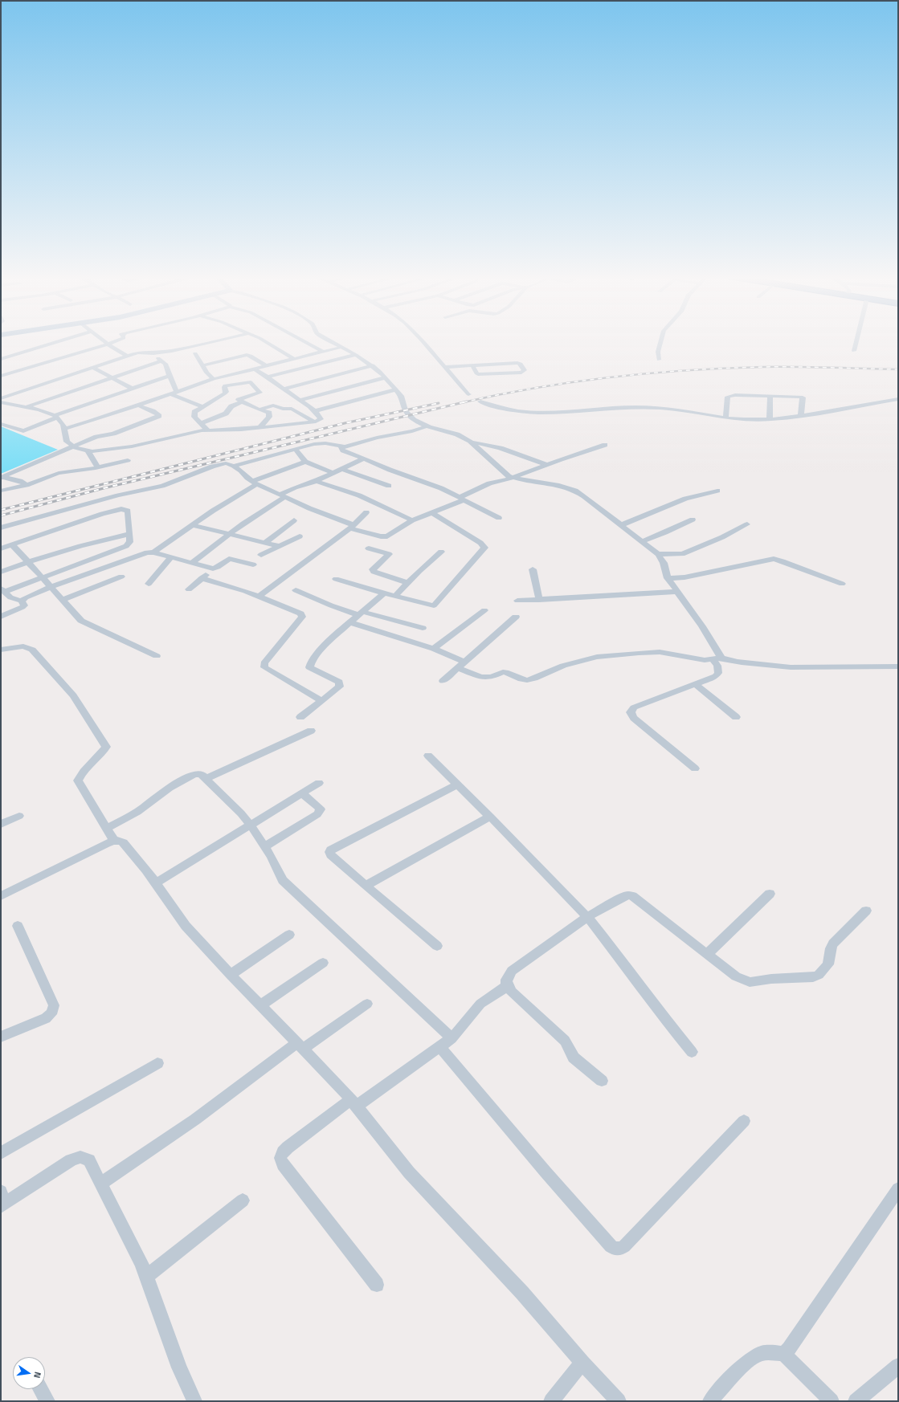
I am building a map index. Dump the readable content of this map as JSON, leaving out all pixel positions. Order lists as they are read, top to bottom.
{
  "north": "right"
}
